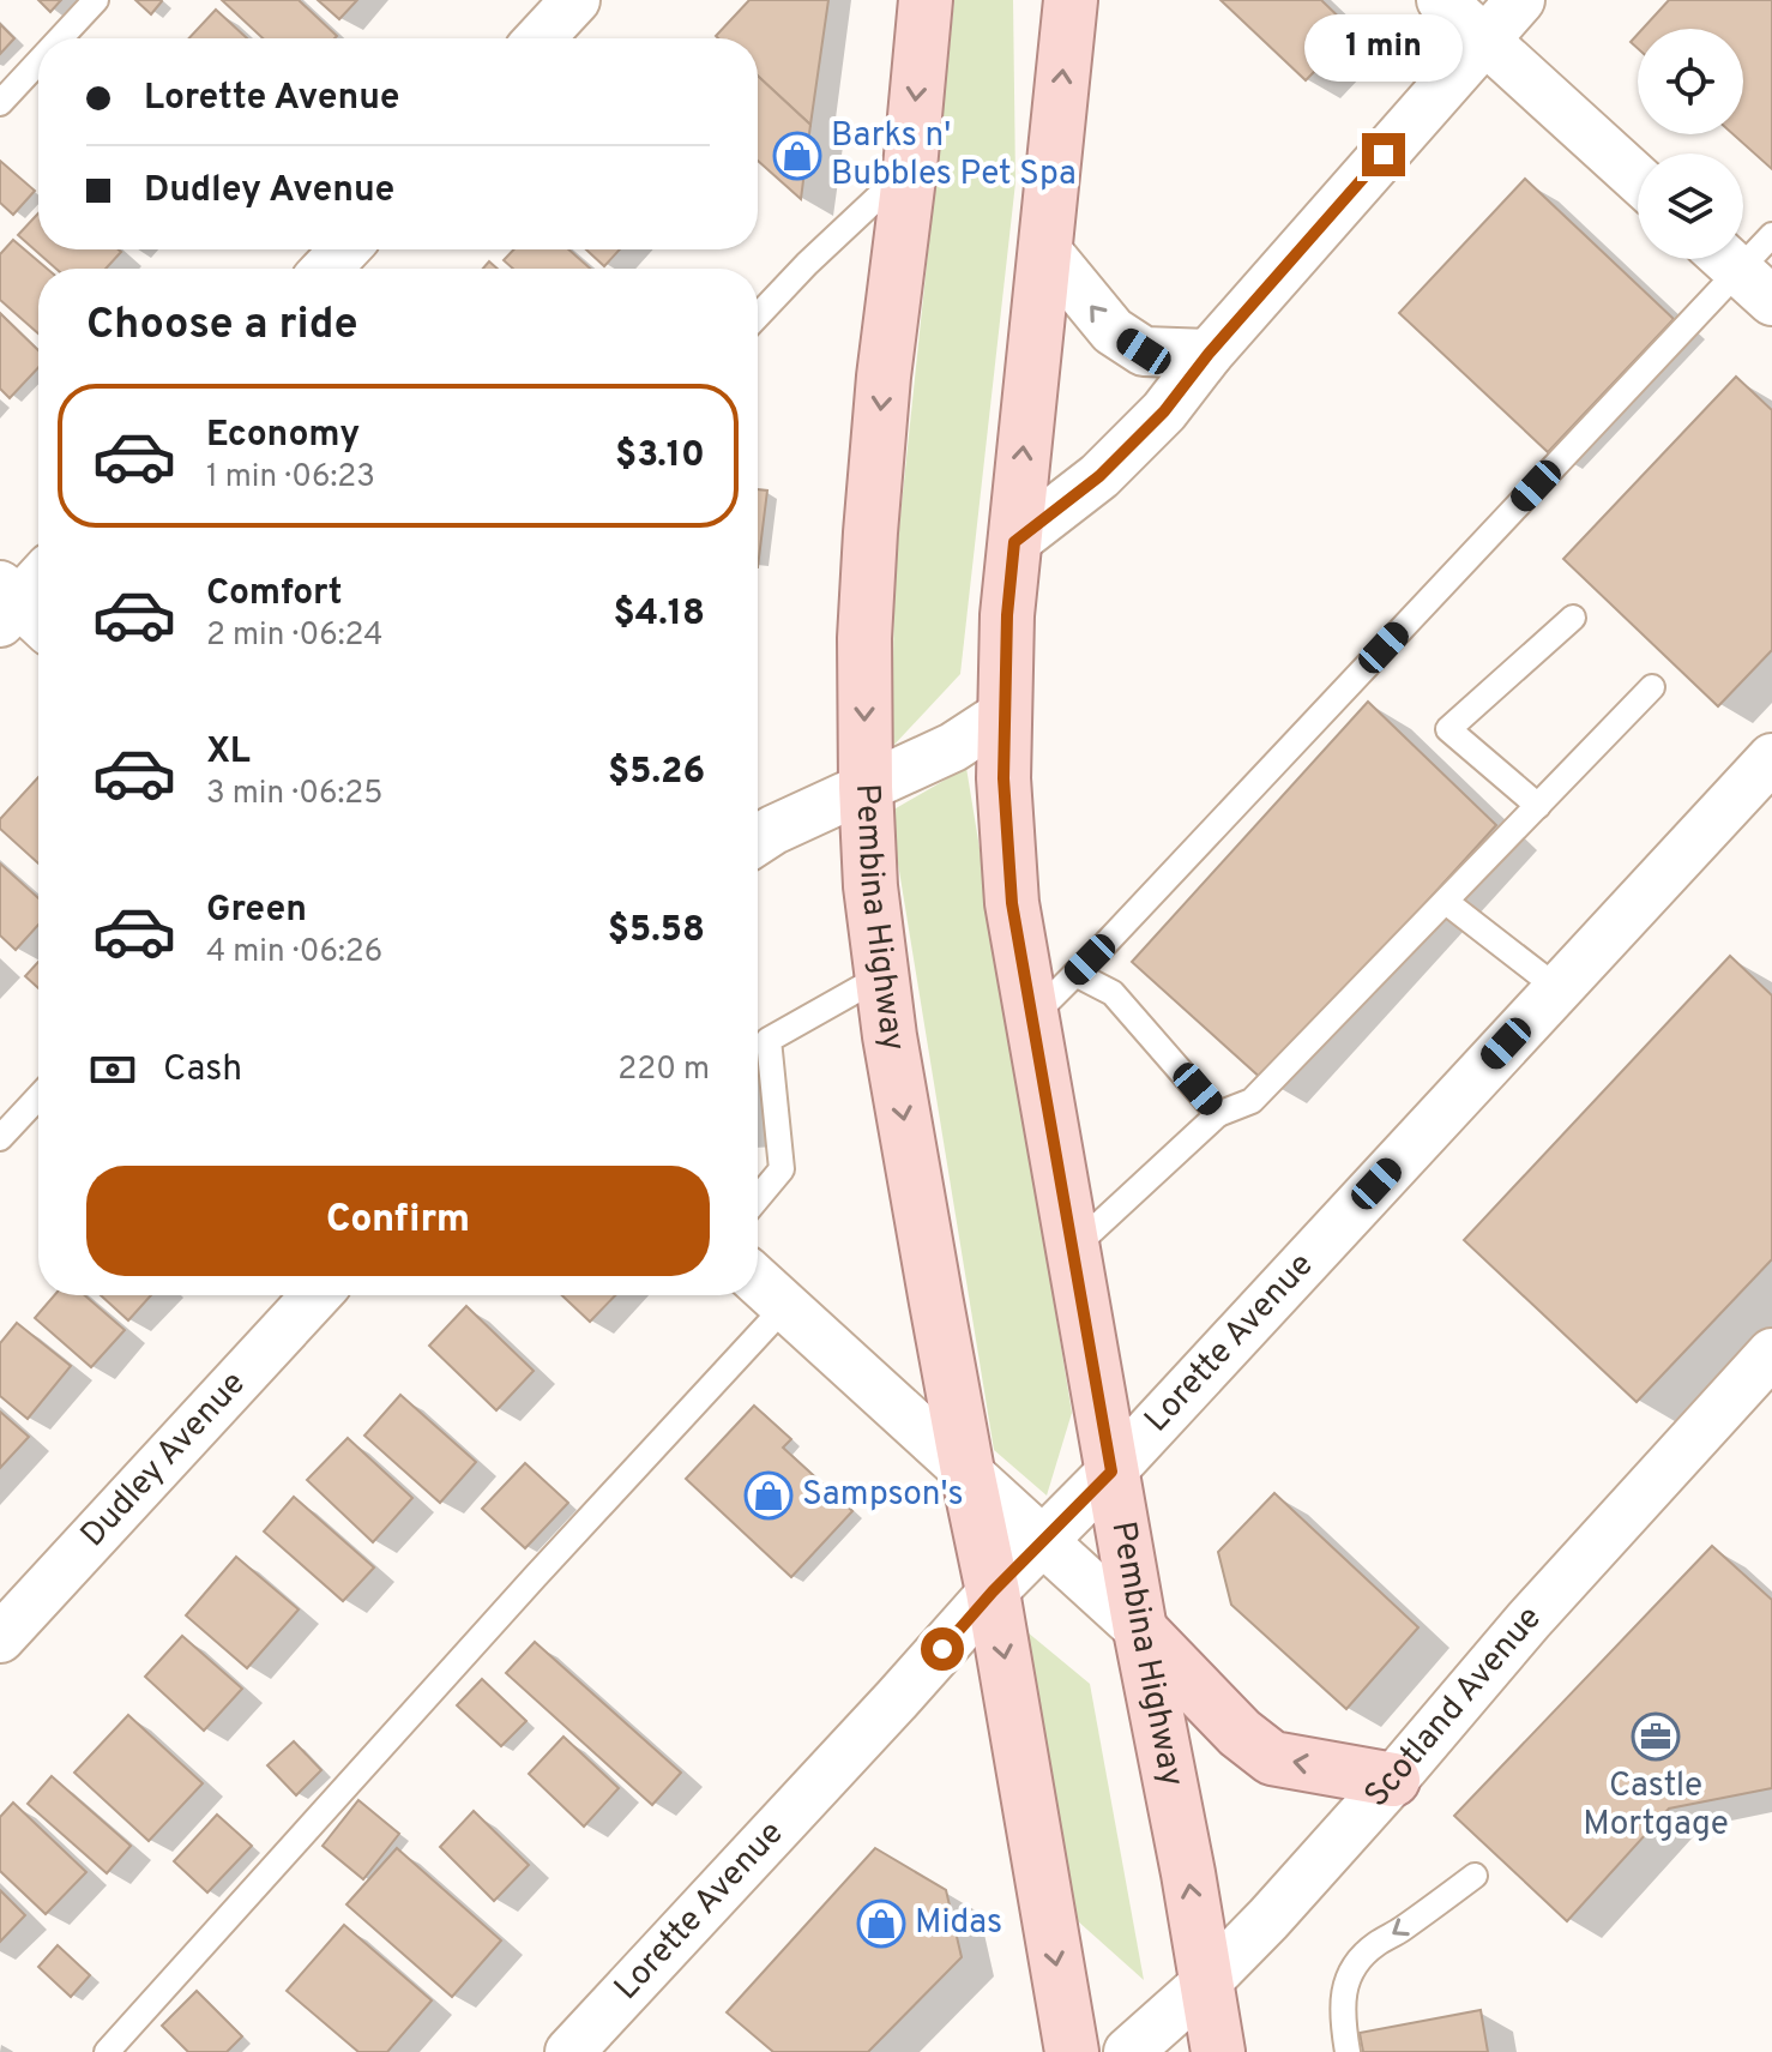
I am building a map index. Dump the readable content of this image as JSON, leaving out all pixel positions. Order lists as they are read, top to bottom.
{
  "streets": {
    "main road": ["Pembina Highway"],
    "street": ["Lorette Avenue", "Dudley Avenue", "Scotland Avenue"]
  },
  "crossings": [
    ["Pembina Highway", "Lorette Avenue"],
    ["Pembina Highway", "Scotland Avenue"]
  ],
  "places": {
    "shop": ["Barks n' Bubbles Pet Spa", "Sampson's", "Midas"],
    "office": ["Castle Mortgage"]
  },
  "page": {
    "bubble": "1 min",
    "banner": ["Lorette Avenue", "Dudley Avenue"],
    "heading": "Choose a ride",
    "list": [
      {
        "name": "Economy",
        "note": "1 min · 06:23",
        "value": "$3.10"
      },
      {
        "name": "Comfort",
        "note": "2 min · 06:24",
        "value": "$4.18"
      },
      {
        "name": "XL",
        "note": "3 min · 06:25",
        "value": "$5.26"
      },
      {
        "name": "Green",
        "note": "4 min · 06:26",
        "value": "$5.58"
      }
    ],
    "pay": ["Cash", "220 m"],
    "buttons": "Confirm"
  }
}
